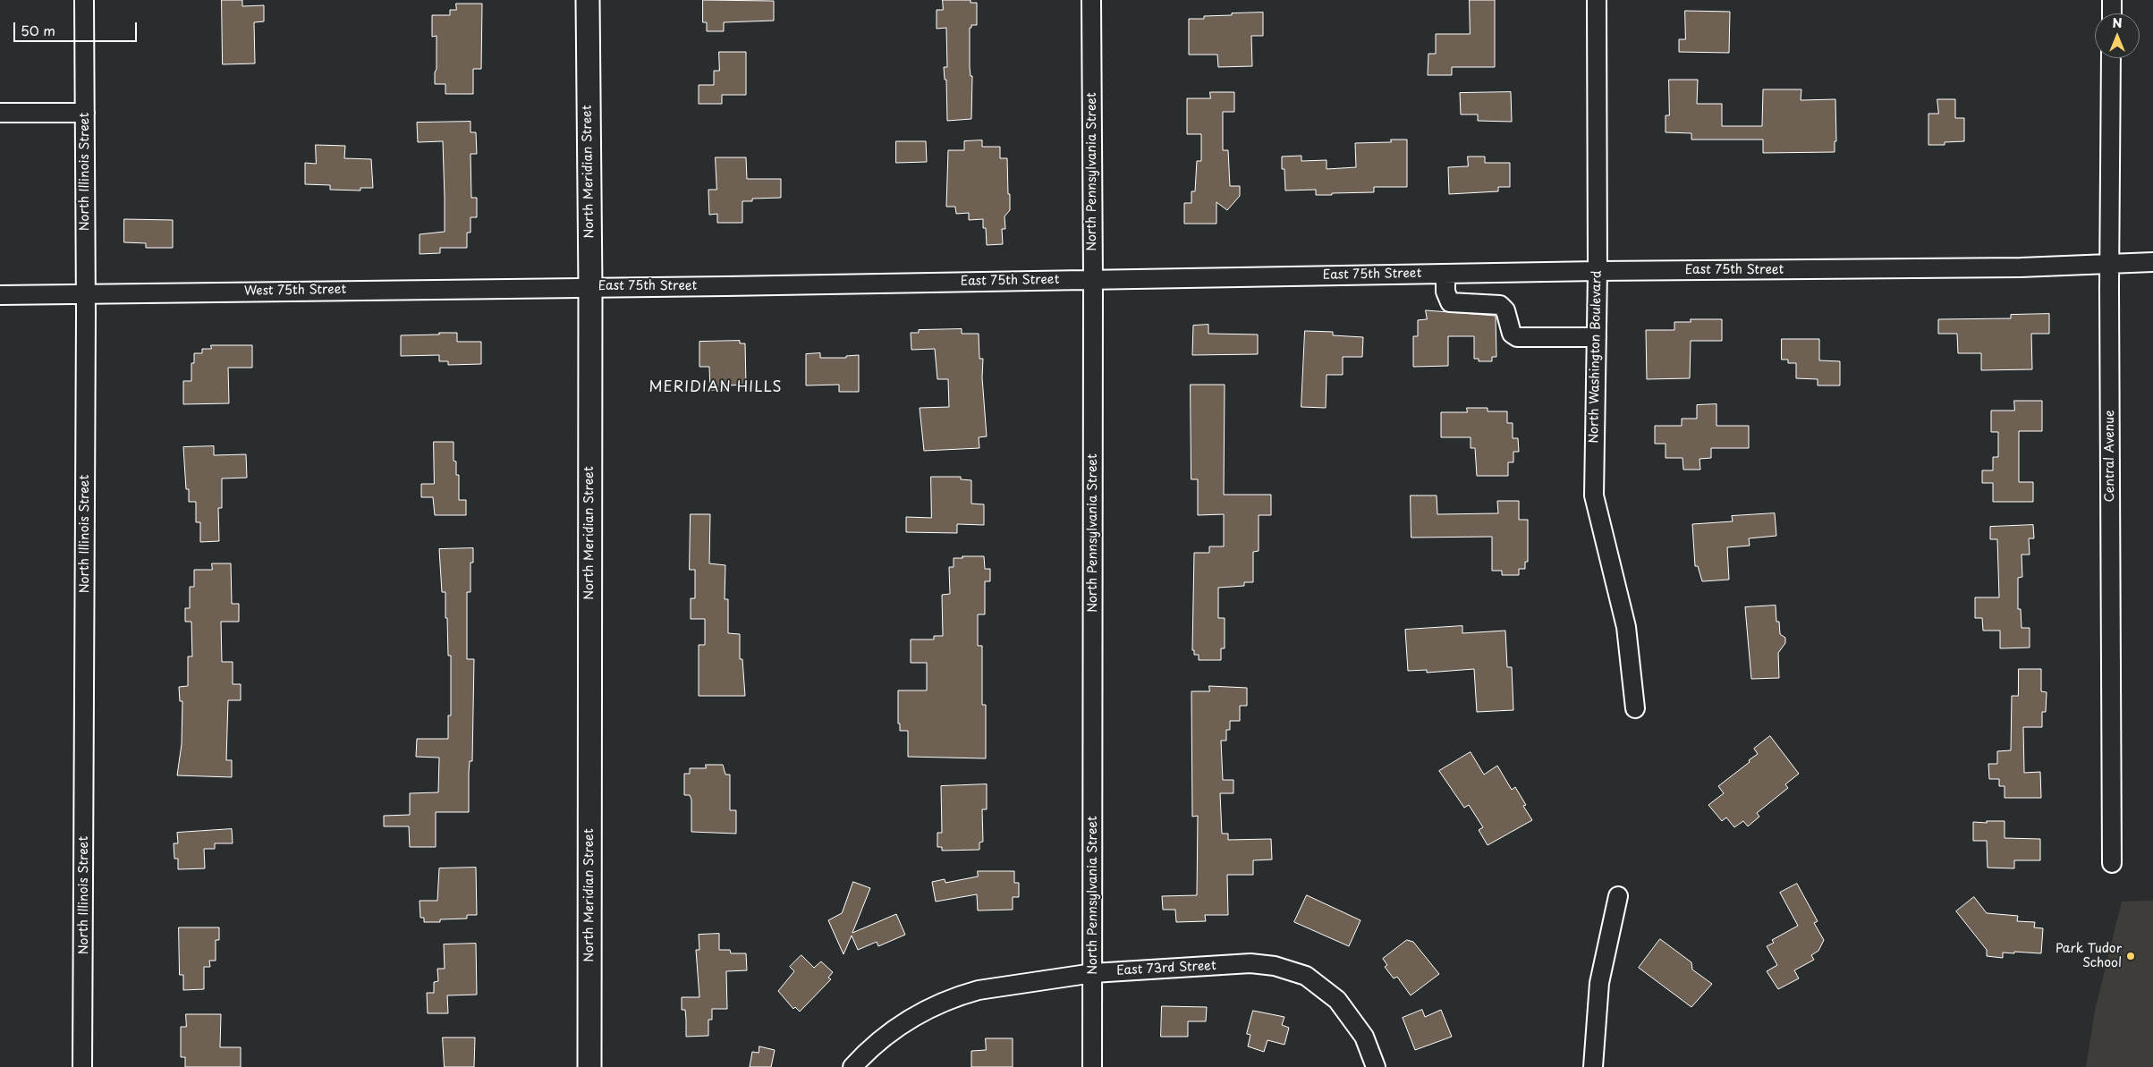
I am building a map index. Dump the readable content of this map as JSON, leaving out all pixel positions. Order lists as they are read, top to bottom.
{
  "streets": {
    "main road": ["North Meridian Street"],
    "street": [
      "North Illinois Street",
      "North Pennsylvania Street",
      "East 75th Street",
      "West 75th Street",
      "North Washington Boulevard",
      "Central Avenue",
      "East 73rd Street"
    ]
  },
  "crossings": [
    ["North Illinois Street", "West 75th Street"],
    ["North Meridian Street", "East 75th Street"],
    ["North Meridian Street", "West 75th Street"],
    ["North Pennsylvania Street", "East 75th Street"],
    ["North Pennsylvania Street", "East 73rd Street"],
    ["East 75th Street", "West 75th Street"],
    ["East 75th Street", "North Washington Boulevard"],
    ["East 75th Street", "Central Avenue"]
  ],
  "districts": ["MERIDIAN HILLS"],
  "places": ["Park Tudor School"],
  "scale_bar": "50 m",
  "north": "top"
}
